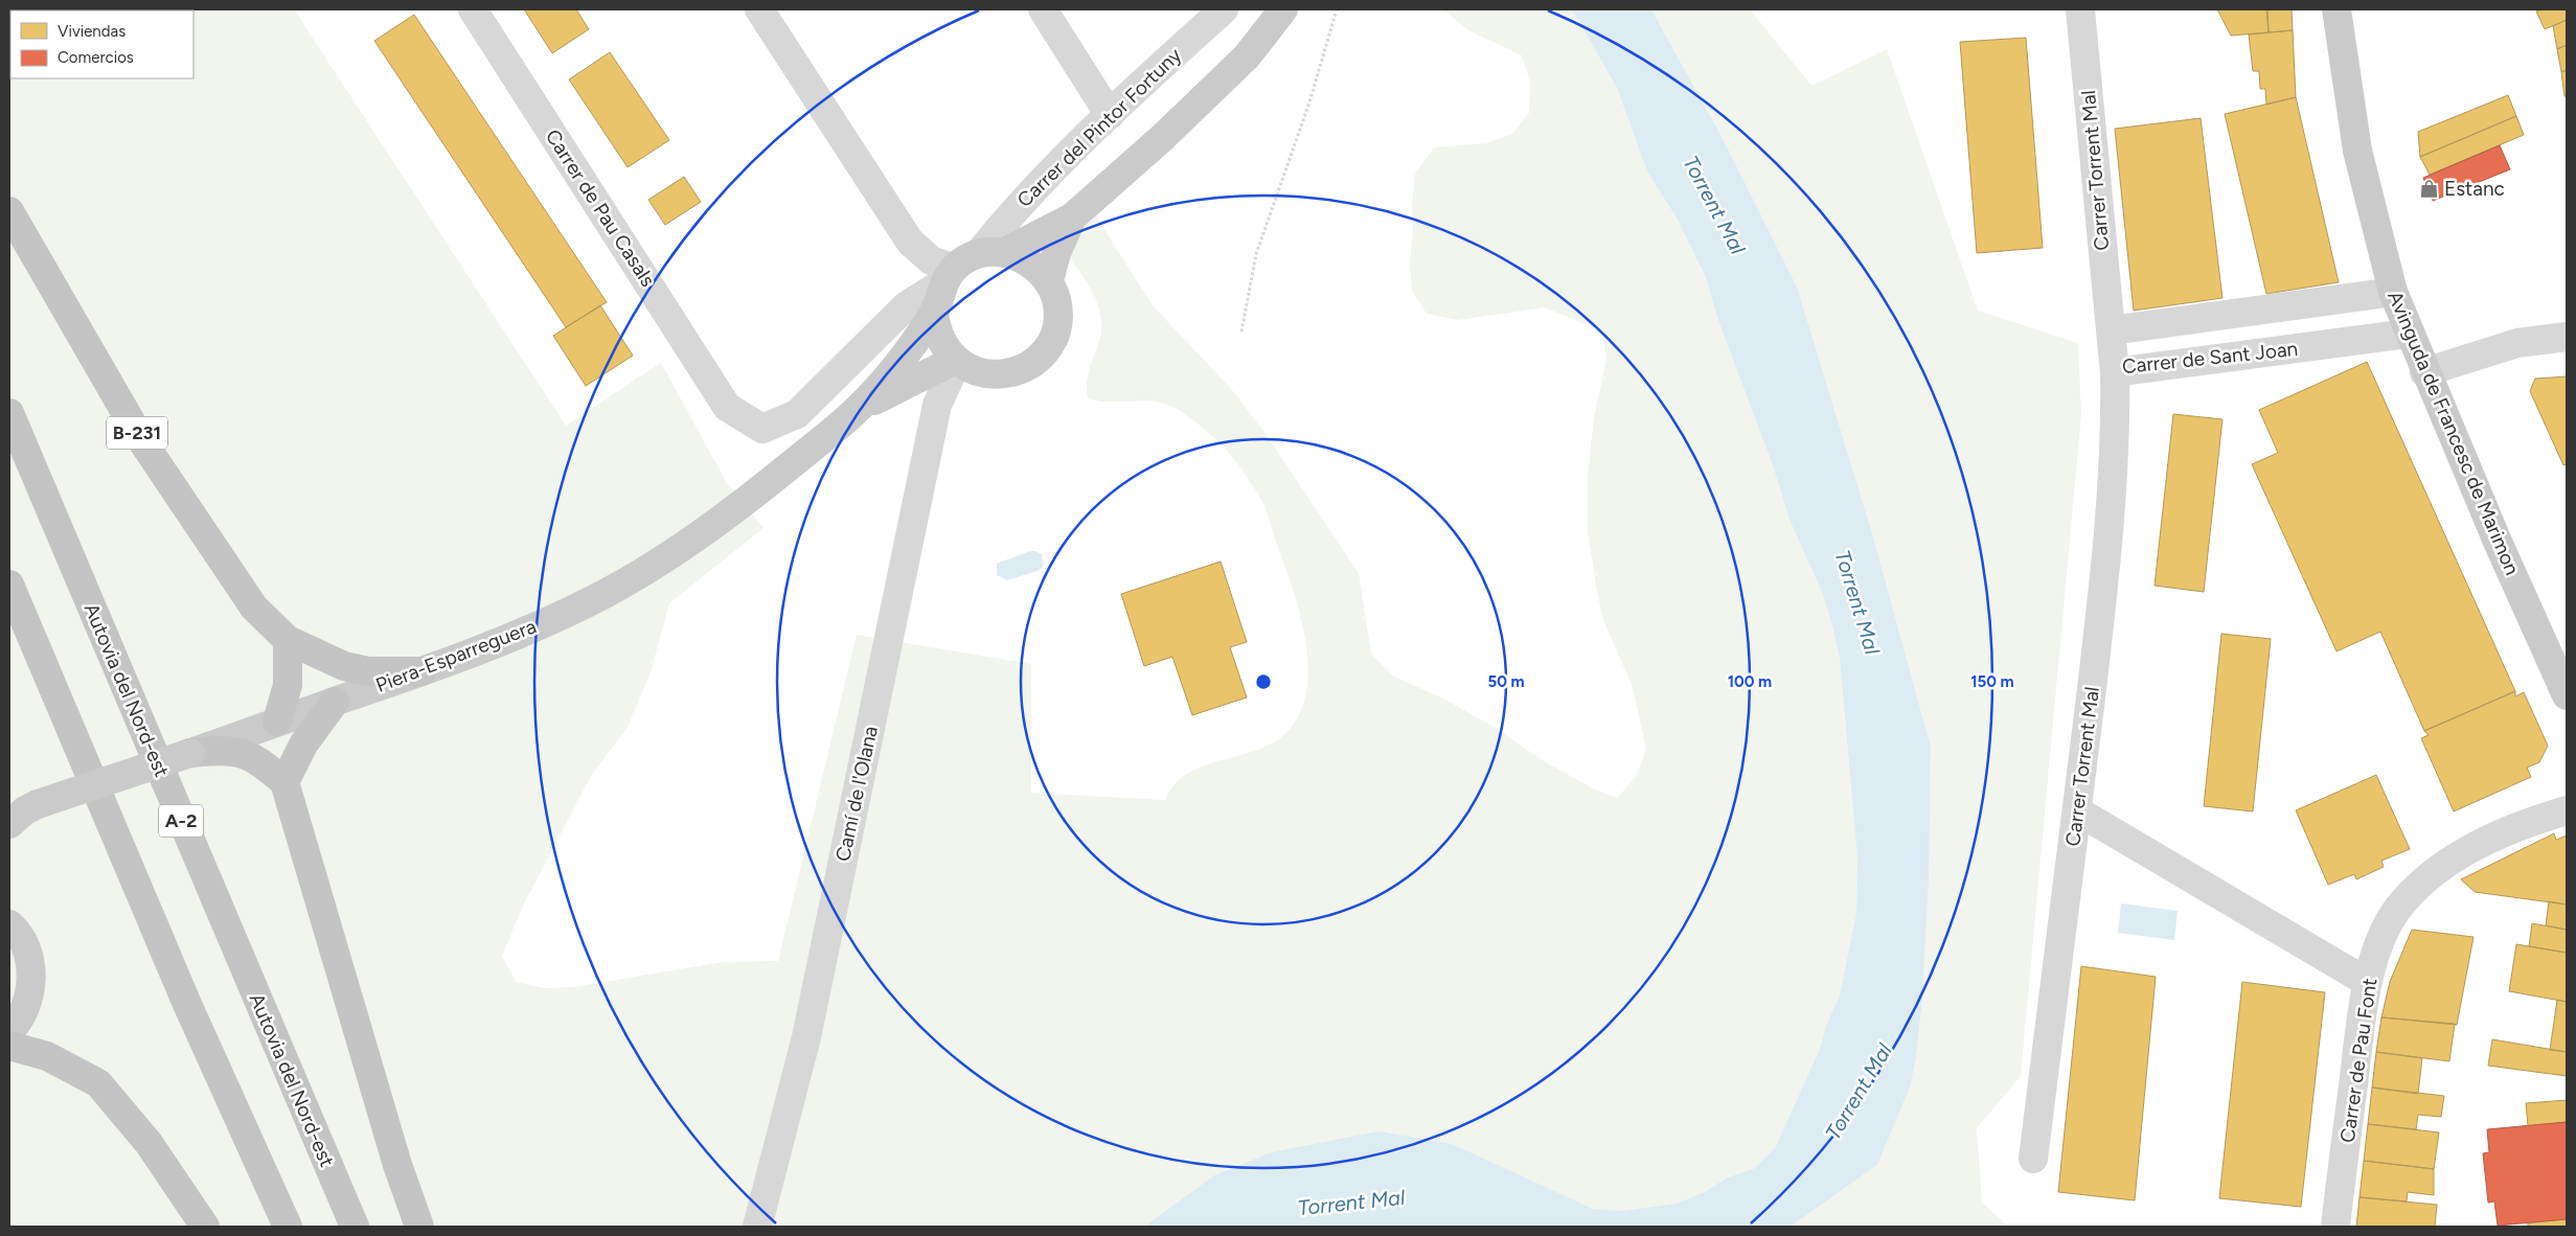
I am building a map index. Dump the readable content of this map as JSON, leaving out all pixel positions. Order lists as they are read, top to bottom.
{
  "streets": {
    "highway": ["B-231", "Autovia del Nord-est", "A-2"],
    "main road": ["Avinguda de Francesc de Marimon", "Piera-Esparreguera"],
    "street": [
      "Carrer del Pintor Fortuny",
      "Carrer Torrent Mal",
      "Carrer de Pau Casals",
      "Carrer de Sant Joan",
      "Camí de l'Olana",
      "Carrer de Pau Font"
    ]
  },
  "crossings": [
    ["Carrer del Pintor Fortuny", "Carrer de Pau Casals"],
    ["Carrer del Pintor Fortuny", "Piera-Esparreguera"],
    ["Carrer del Pintor Fortuny", "Camí de l'Olana"],
    ["Carrer Torrent Mal", "Carrer de Sant Joan"],
    ["Carrer de Pau Casals", "Piera-Esparreguera"],
    ["Carrer de Pau Casals", "Camí de l'Olana"],
    ["Carrer de Sant Joan", "Avinguda de Francesc de Marimon"],
    ["B-231", "Piera-Esparreguera"],
    ["Piera-Esparreguera", "Camí de l'Olana"]
  ],
  "water": ["Torrent Mal"],
  "places": {
    "shop": ["Estanc"]
  },
  "legend": ["Viviendas", "Comercios"],
  "rings": ["50 m", "100 m", "150 m"]
}
